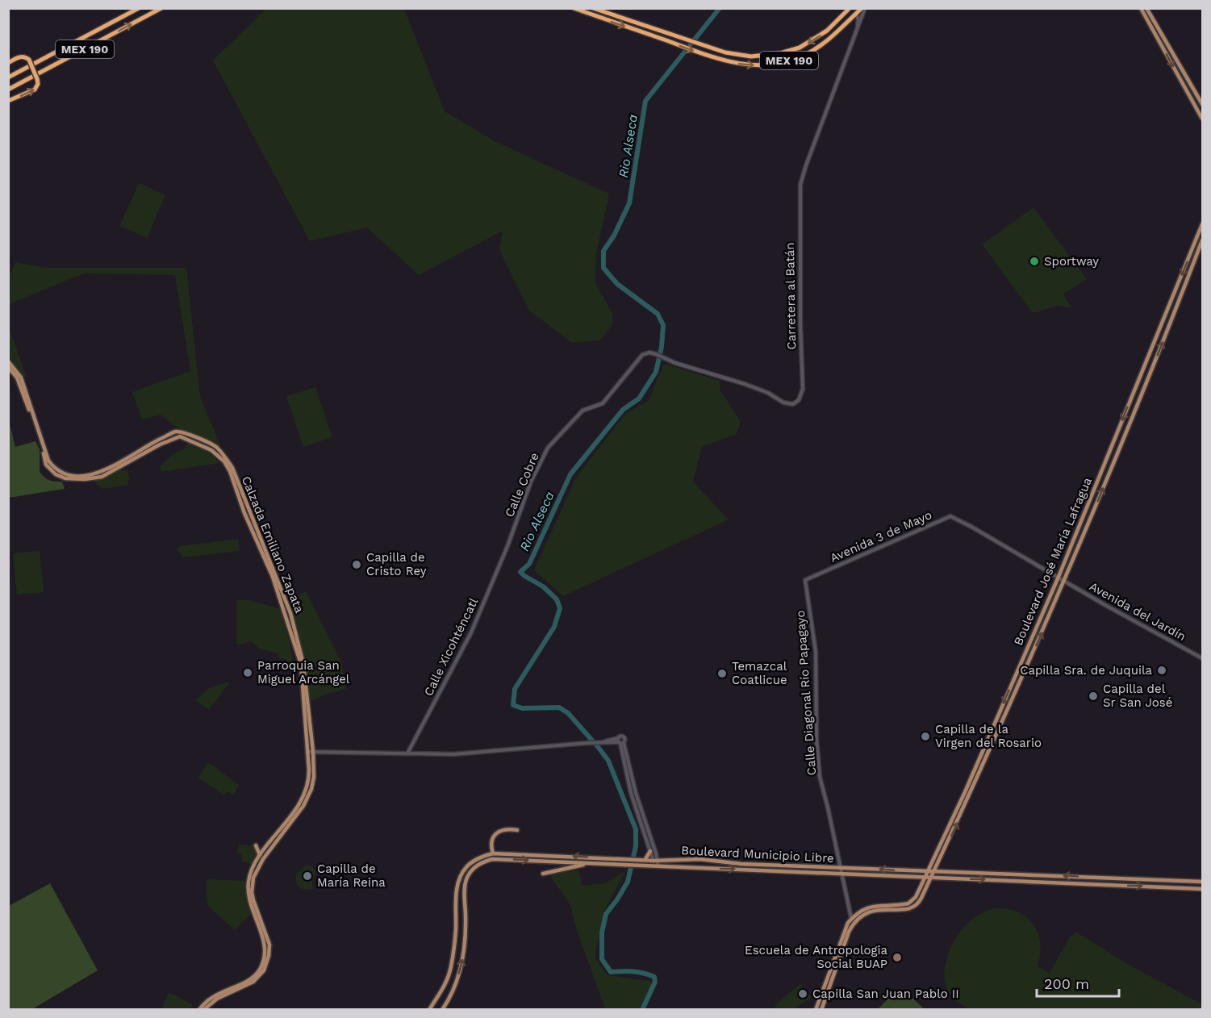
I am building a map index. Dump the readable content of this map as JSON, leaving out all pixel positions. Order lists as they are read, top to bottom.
{
  "streets": {
    "highway": ["MEX 190"],
    "main road": ["Calzada Emiliano Zapata", "Boulevard José María Lafragua", "Boulevard Municipio Libre"],
    "street": [
      "Carretera al Batán",
      "Calle Cobre",
      "Avenida 3 de Mayo",
      "Avenida del Jardín",
      "Calle Xicohténcatl",
      "Calle Diagonal Río Papagayo"
    ]
  },
  "crossings": [
    ["MEX 190", "Carretera al Batán"],
    ["Carretera al Batán", "Calle Cobre"],
    ["Calle Cobre", "Calle Xicohténcatl"],
    ["Avenida 3 de Mayo", "Boulevard José María Lafragua"],
    ["Avenida 3 de Mayo", "Avenida del Jardín"],
    ["Avenida 3 de Mayo", "Calle Diagonal Río Papagayo"],
    ["Boulevard José María Lafragua", "Avenida del Jardín"],
    ["Boulevard José María Lafragua", "Calle Diagonal Río Papagayo"],
    ["Boulevard José María Lafragua", "Boulevard Municipio Libre"],
    ["Calle Diagonal Río Papagayo", "Boulevard Municipio Libre"]
  ],
  "water": ["Rio Alseca"],
  "places": [
    "Sportway",
    "Capilla de Cristo Rey",
    "Capilla Sra. de Juquila",
    "Parroquia San Miguel Arcángel",
    "Temazcal Coatlicue",
    "Capilla del Sr San José",
    "Capilla de la Virgen del Rosario",
    "Capilla de María Reina",
    "Escuela de Antropologia Social BUAP",
    "Capilla San Juan Pablo II"
  ],
  "scale_bar": "200 m"
}
